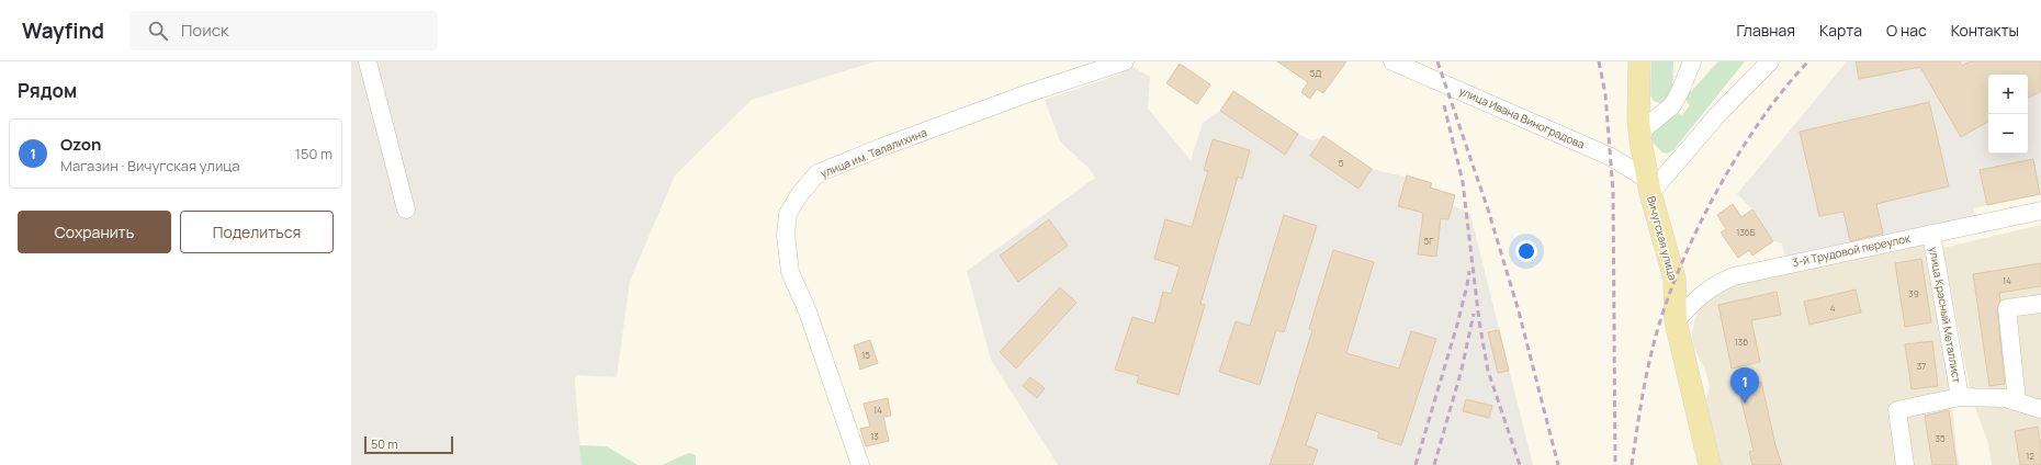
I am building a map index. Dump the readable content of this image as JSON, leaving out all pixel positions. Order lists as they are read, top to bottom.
{
  "streets": {
    "main road": ["Вичугская улица"],
    "street": [
      "улица Ивана Виноградова",
      "улица им. Талалихина",
      "3-й Трудовой переулок",
      "улица Красный Металлист"
    ]
  },
  "crossings": [
    ["улица Ивана Виноградова", "Вичугская улица"],
    ["Вичугская улица", "3-й Трудовой переулок"],
    ["3-й Трудовой переулок", "улица Красный Металлист"]
  ],
  "house_numbers": [
    "5Д",
    "5",
    "136Б",
    "5Г",
    "14",
    "39",
    "4",
    "136",
    "15",
    "37",
    "14",
    "13",
    "35",
    "12"
  ],
  "scale_bar": "50 m",
  "page": {
    "header": "Wayfind",
    "search": "Поиск",
    "nav": [
      "Главная",
      "Карта",
      "О нас",
      "Контакты"
    ],
    "heading": "Рядом",
    "map_buttons": ["+", "−"],
    "list": [
      {
        "mark": "1",
        "name": "Ozon",
        "note": "Магазин · Вичугская улица",
        "value": "150 m"
      }
    ],
    "buttons": ["Сохранить", "Поделиться"],
    "pins": "1",
    "scale": "50 m"
  }
}
